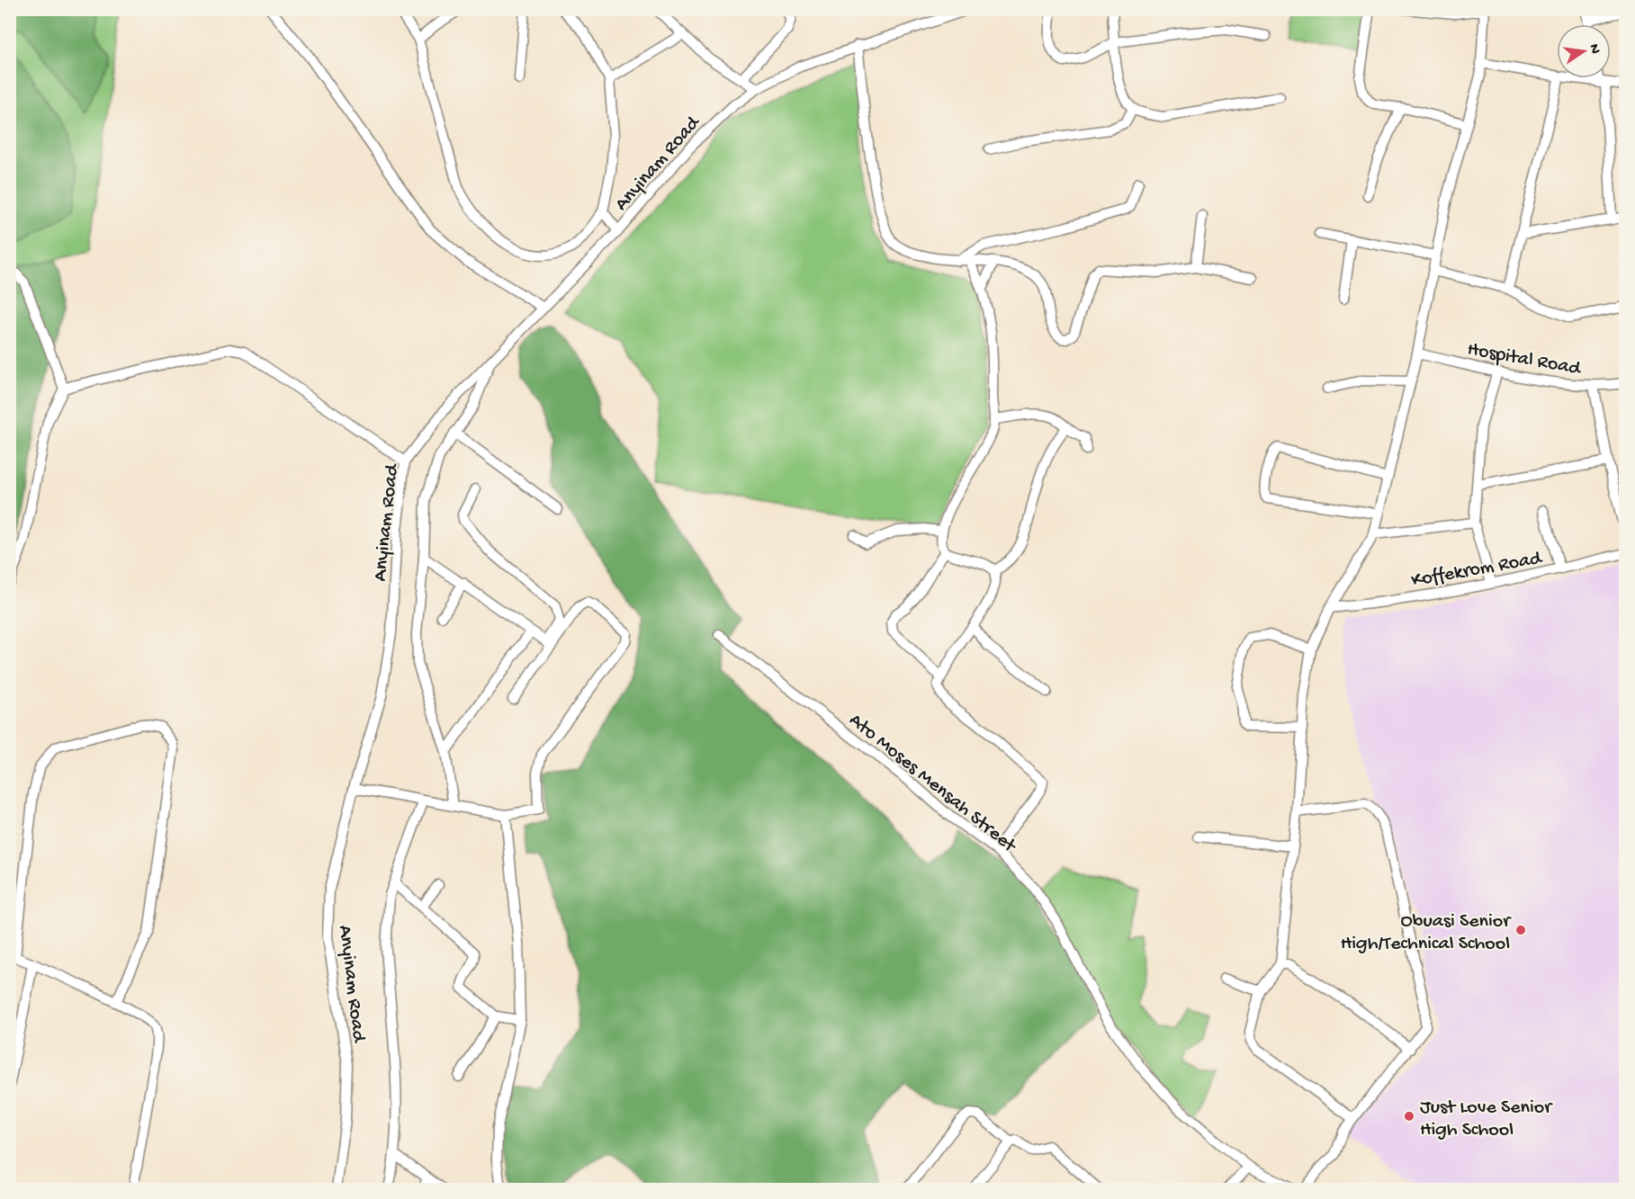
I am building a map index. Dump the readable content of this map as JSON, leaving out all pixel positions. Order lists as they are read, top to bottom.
{
  "streets": {
    "street": [
      "Anyinam Road",
      "Hospital Road",
      "Koffekrom Road",
      "Ato Moses Mensah Street"
    ]
  },
  "places": ["Obuasi Senior High/Technical School", "Just Love Senior High School"],
  "north": "right"
}
